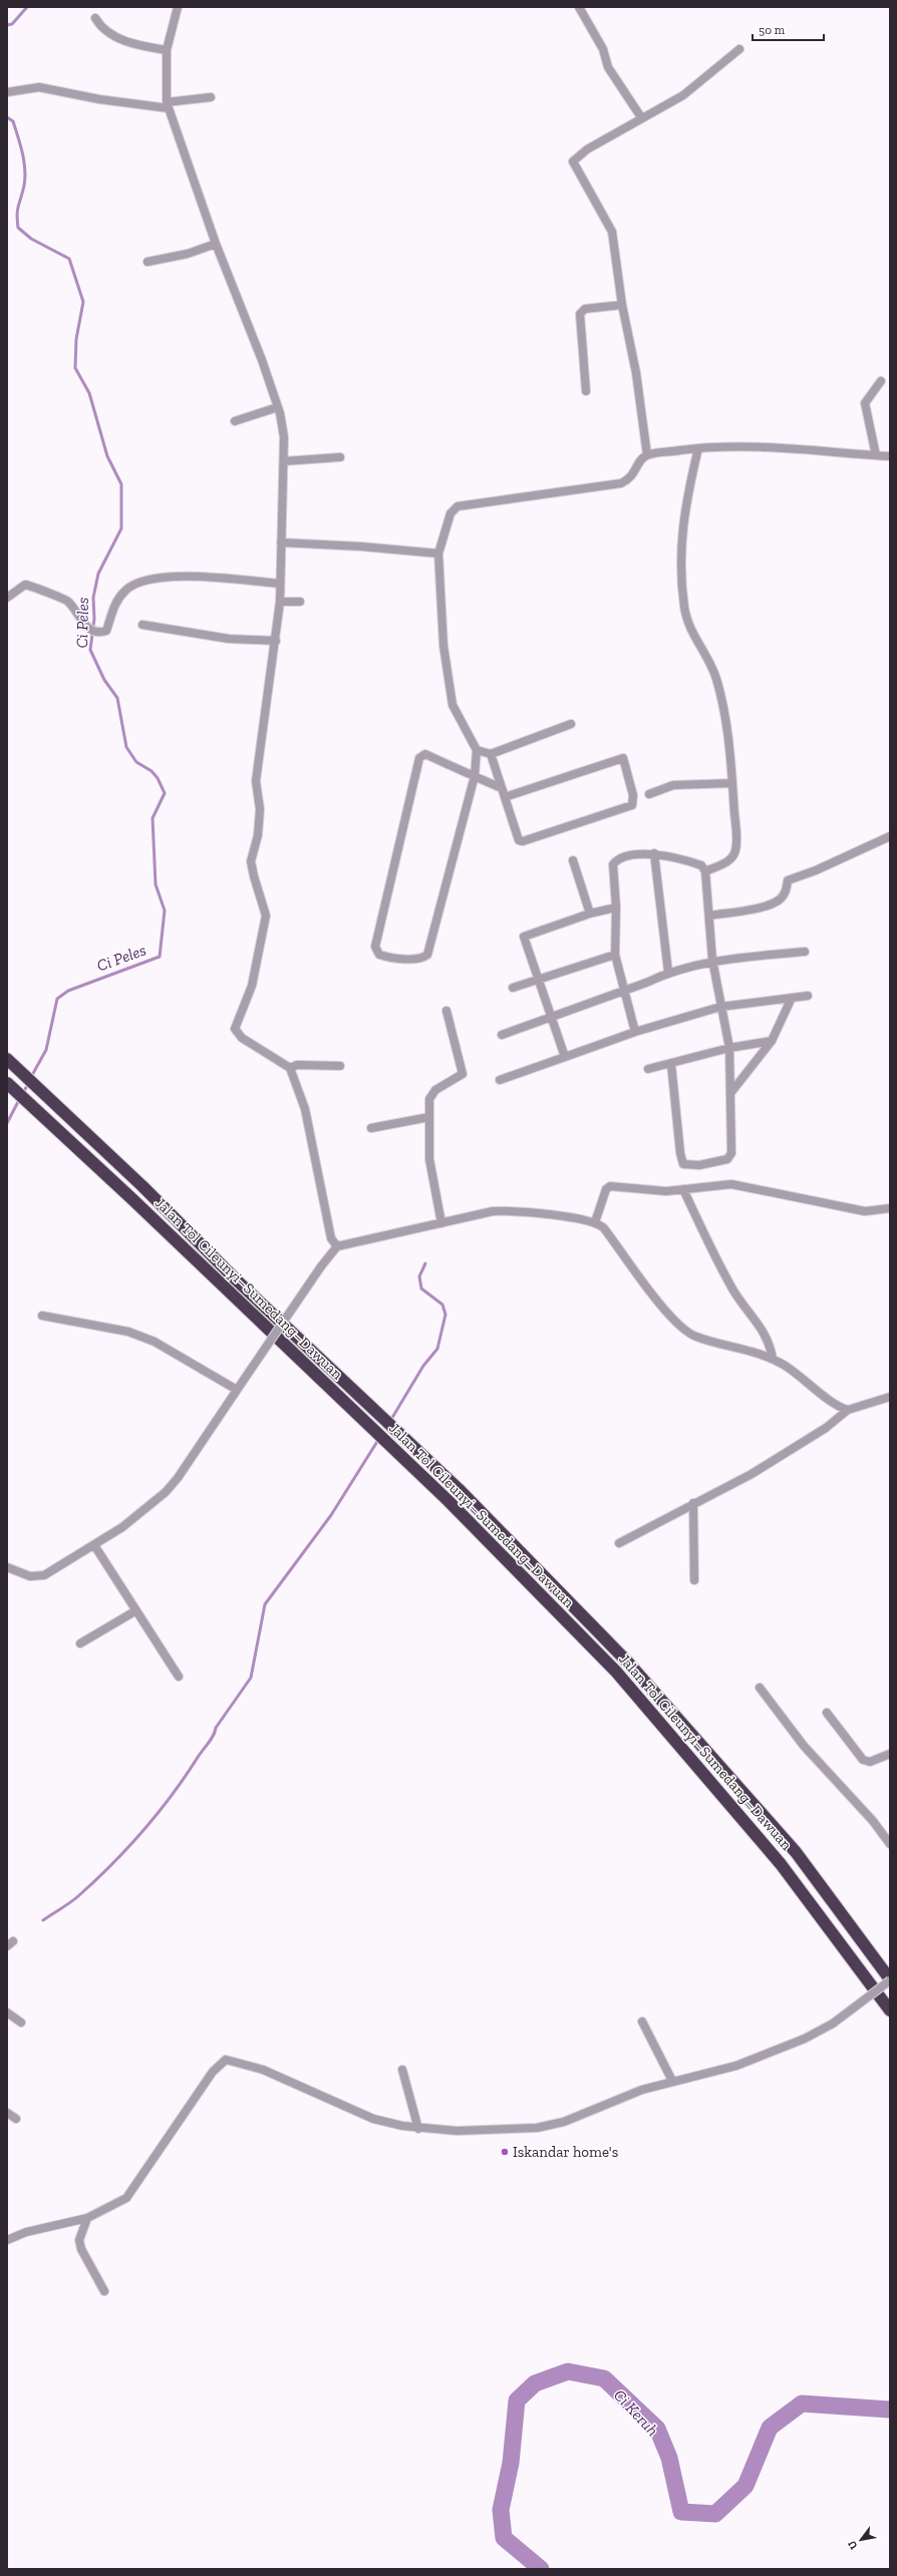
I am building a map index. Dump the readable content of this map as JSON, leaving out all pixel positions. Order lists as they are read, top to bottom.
{
  "streets": {
    "highway": ["Jalan Tol Cileunyi–Sumedang–Dawuan"]
  },
  "water": ["Ci Peles", "Ci Keruh"],
  "places": ["Iskandar home's"],
  "scale_bar": "50 m",
  "north": "bottom left"
}
